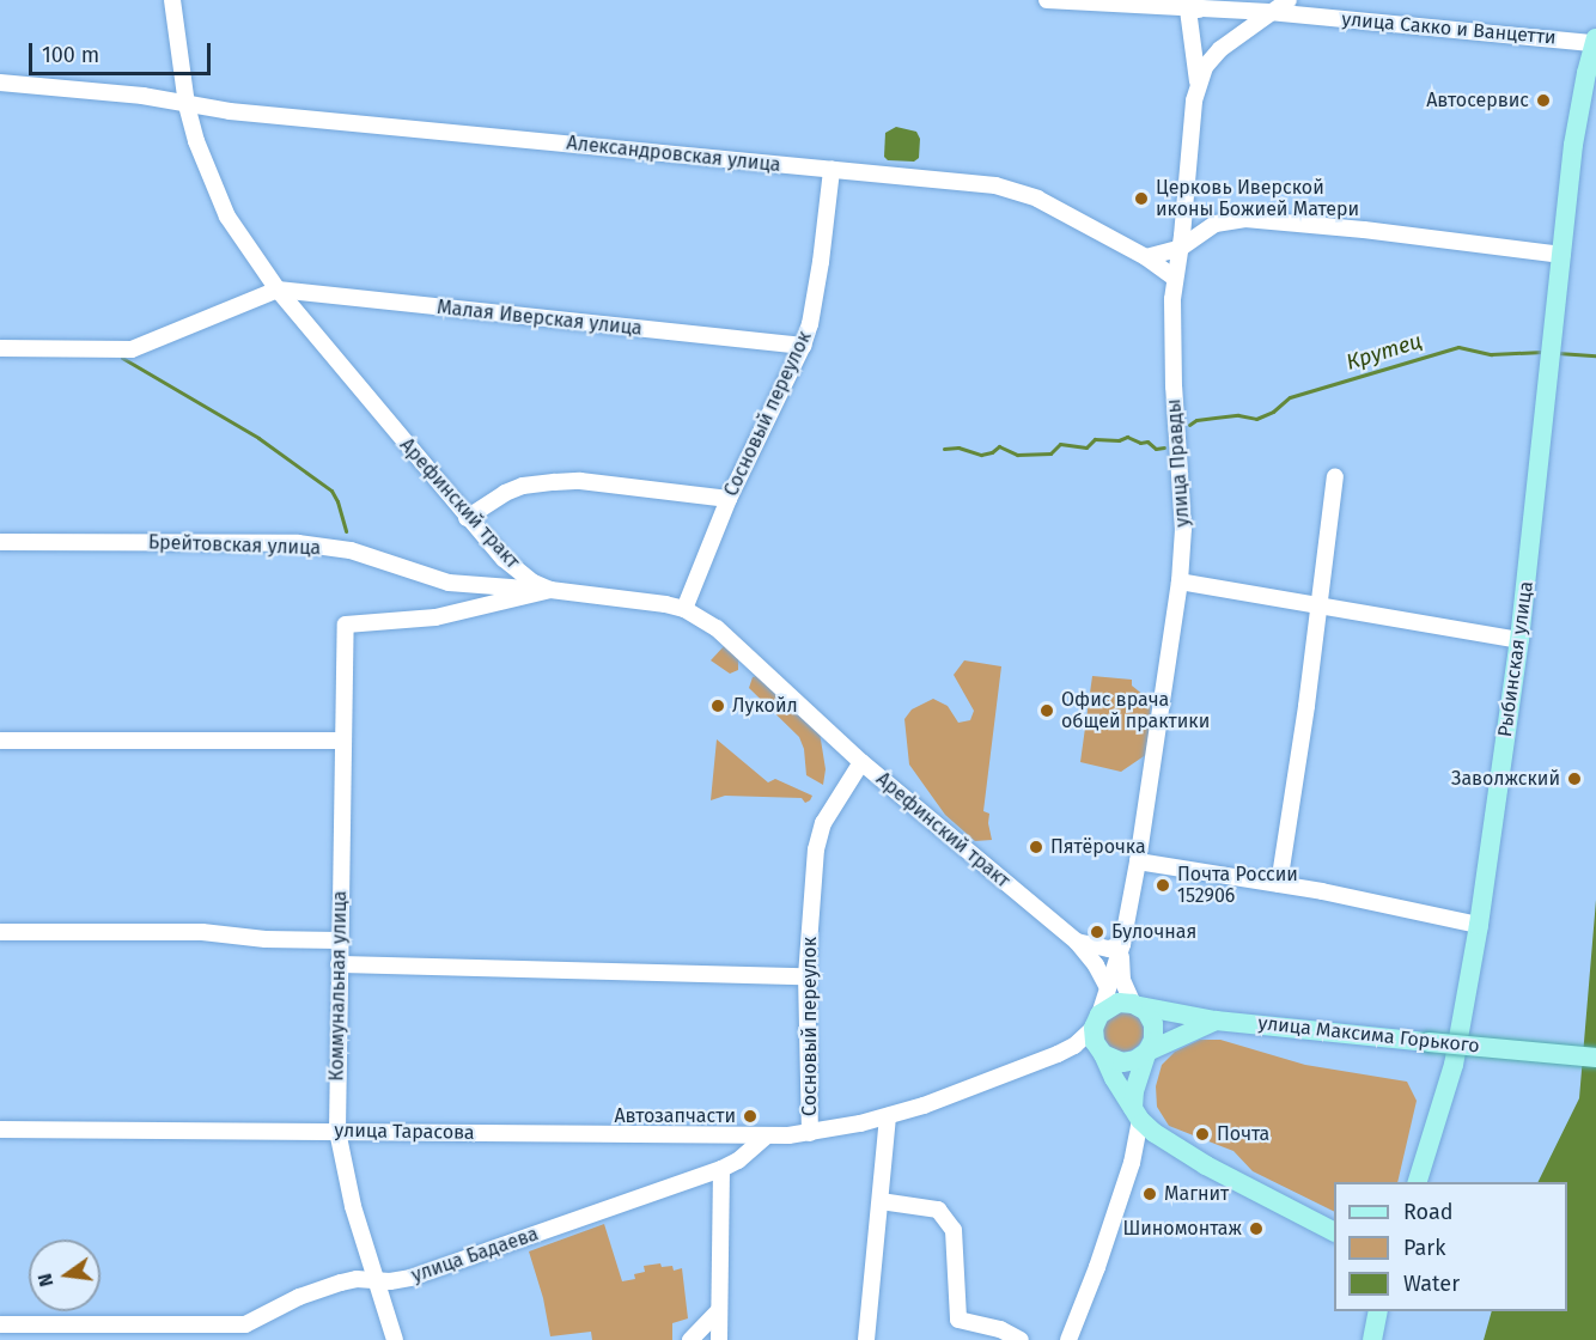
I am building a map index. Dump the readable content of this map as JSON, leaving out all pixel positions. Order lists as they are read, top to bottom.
{
  "streets": {
    "main road": ["Рыбинская улица", "улица Максима Горького"],
    "street": [
      "улица Сакко и Ванцетти",
      "Александровская улица",
      "Малая Иверская улица",
      "Сосновый переулок",
      "улица Правды",
      "Арефинский тракт",
      "Брейтовская улица",
      "Коммунальная улица",
      "улица Тарасова",
      "улица Бадаева"
    ]
  },
  "crossings": [
    ["улица Сакко и Ванцетти", "улица Правды"],
    ["улица Сакко и Ванцетти", "Рыбинская улица"],
    ["Александровская улица", "Сосновый переулок"],
    ["Александровская улица", "улица Правды"],
    ["Александровская улица", "Арефинский тракт"],
    ["Малая Иверская улица", "Сосновый переулок"],
    ["Малая Иверская улица", "Арефинский тракт"],
    ["Сосновый переулок", "Арефинский тракт"],
    ["Сосновый переулок", "улица Тарасова"],
    ["улица Правды", "Арефинский тракт"],
    ["Арефинский тракт", "Брейтовская улица"],
    ["Арефинский тракт", "Коммунальная улица"],
    ["Брейтовская улица", "Коммунальная улица"],
    ["Коммунальная улица", "улица Тарасова"],
    ["Коммунальная улица", "улица Бадаева"],
    ["улица Тарасова", "улица Бадаева"]
  ],
  "water": ["Крутец"],
  "places": [
    "Автосервис",
    "Церковь Иверской иконы Божией Матери",
    "Лукойл",
    "Офис врача общей практики",
    "Заволжский",
    "Пятёрочка",
    "Почта России 152906",
    "Булочная",
    "Автозапчасти",
    "Почта",
    "Магнит",
    "Шиномонтаж"
  ],
  "legend": ["Road", "Park", "Water"],
  "scale_bar": "100 m",
  "north": "left"
}
